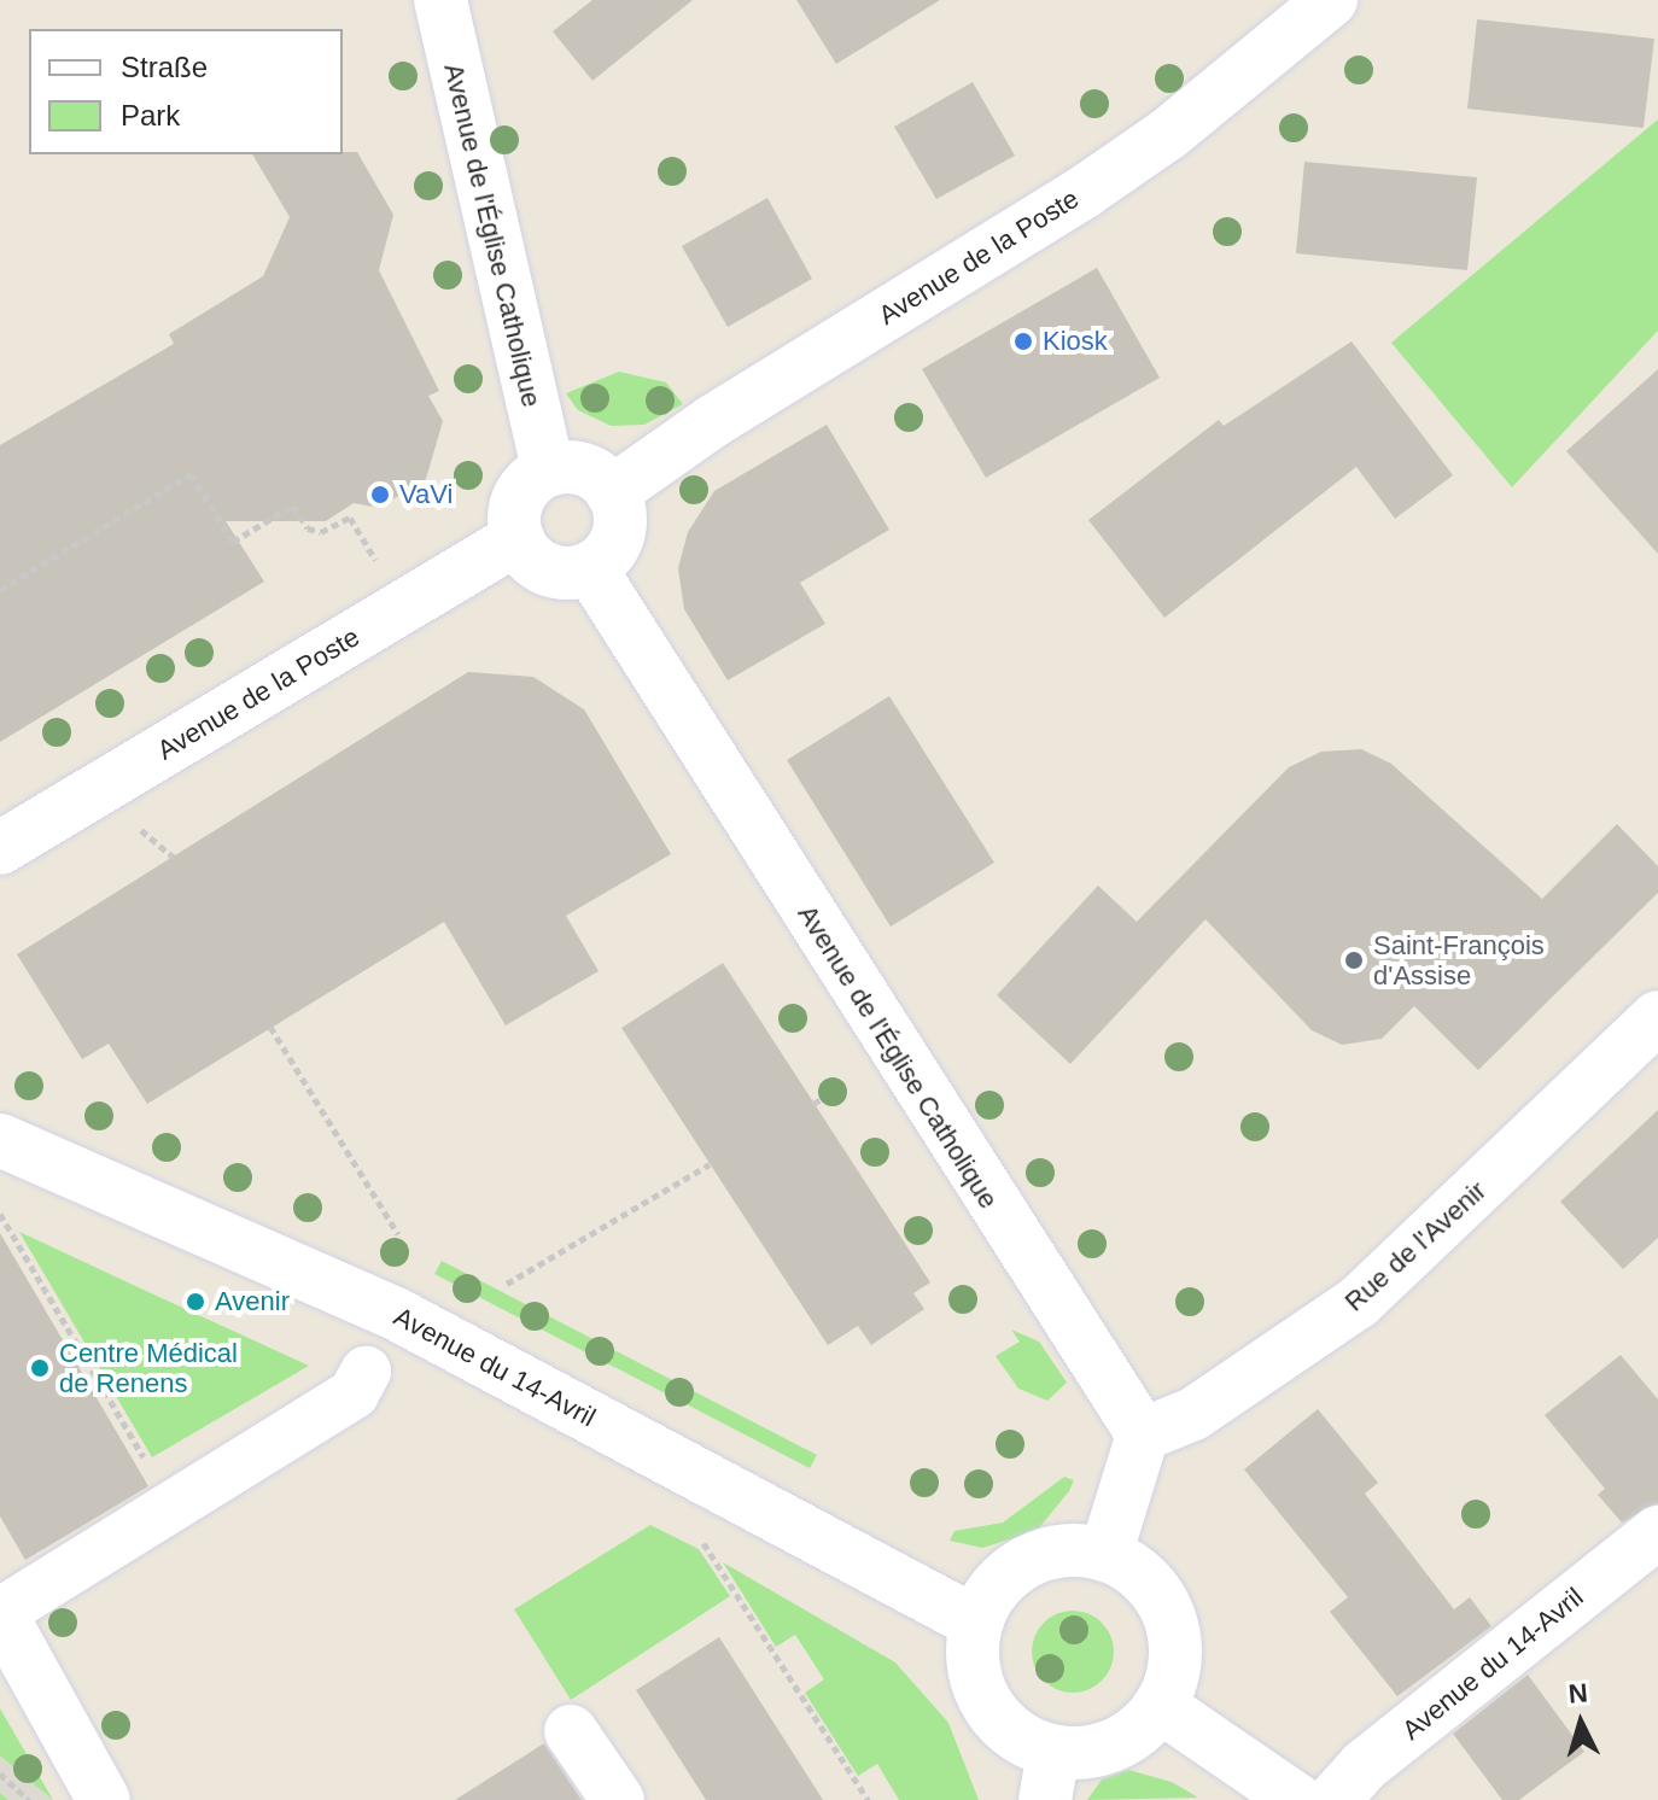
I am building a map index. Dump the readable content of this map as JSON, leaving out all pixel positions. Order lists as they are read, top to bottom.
{
  "streets": {
    "street": [
      "Avenue de l'Église Catholique",
      "Avenue de la Poste",
      "Rue de l'Avenir",
      "Avenue du 14-Avril"
    ]
  },
  "crossings": [
    ["Avenue de l'Église Catholique", "Avenue de la Poste"],
    ["Avenue de l'Église Catholique", "Rue de l'Avenir"]
  ],
  "places": [
    "Kiosk",
    "VaVi",
    "Saint-François d'Assise",
    "Avenir",
    "Centre Médical de Renens"
  ],
  "legend": ["Straße", "Park"],
  "north": "top"
}
